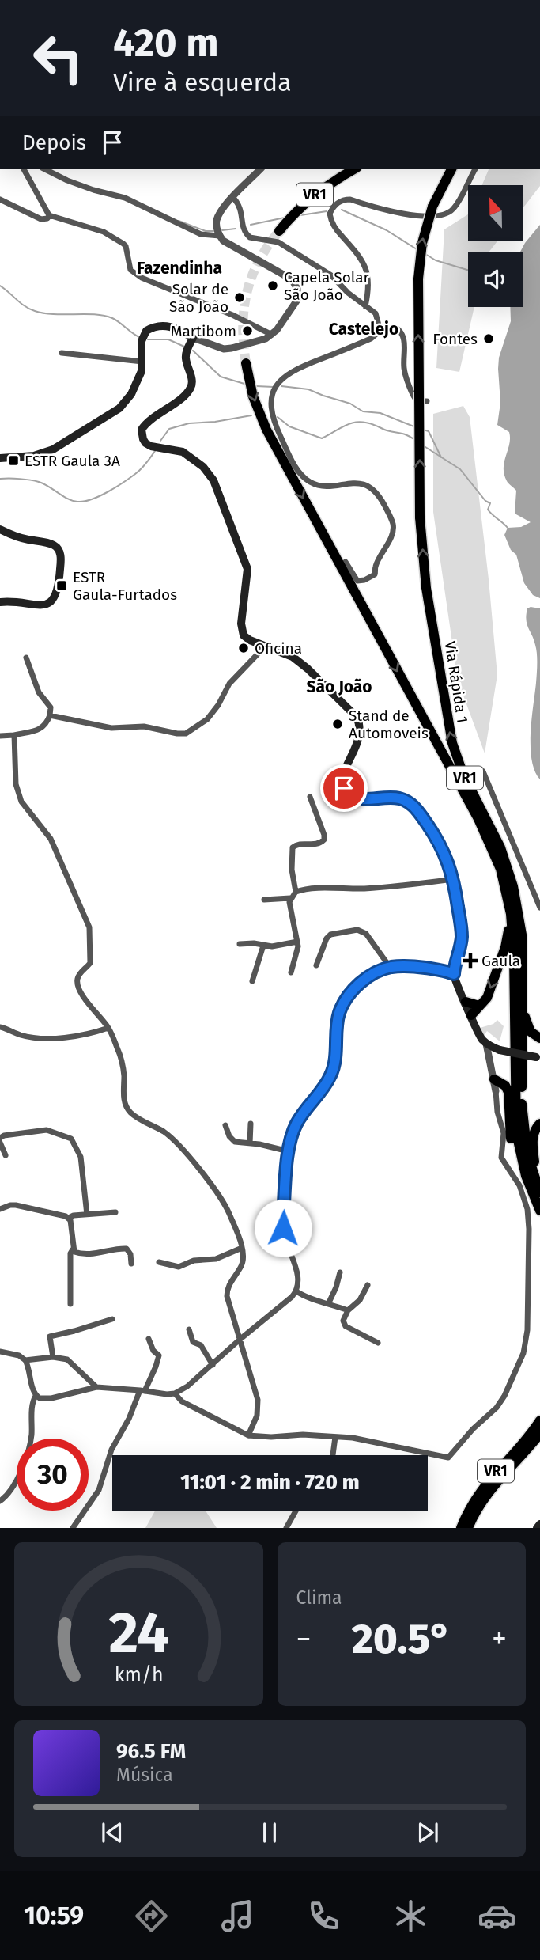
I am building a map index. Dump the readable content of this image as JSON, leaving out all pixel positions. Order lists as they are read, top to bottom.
{
  "streets": {
    "highway": ["VR1", "Via Rápida 1"]
  },
  "districts": ["Fazendinha", "Castelejo", "São João"],
  "places": {
    "other": [
      "Capela Solar São João",
      "Solar de São João",
      "Martibom",
      "Fontes",
      "Oficina",
      "Stand de Automoveis"
    ],
    "transit": ["ESTR Gaula 3A", "ESTR Gaula-Furtados"],
    "health": ["Gaula"]
  },
  "north": "top",
  "page": {
    "turn": ["420 m", "Vire à esquerda"],
    "then": "Depois",
    "limit": "30",
    "trip": "11:01 · 2 min · 720 m",
    "tile": "Clima",
    "heat": ["−", "20.5°", "+"],
    "song": ["96.5 FM", "Música"],
    "tabs": "10:59",
    "gauge": ["24", "km/h"]
  }
}
